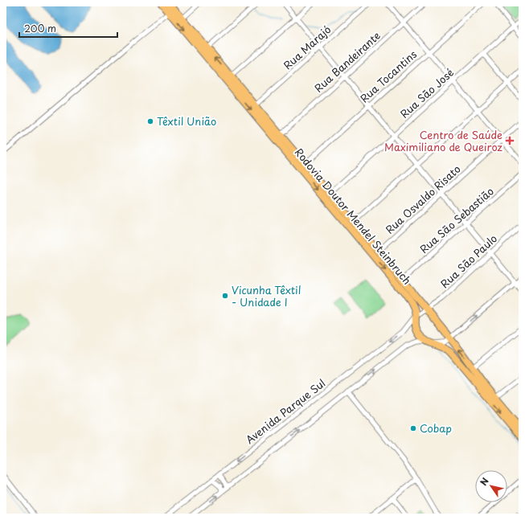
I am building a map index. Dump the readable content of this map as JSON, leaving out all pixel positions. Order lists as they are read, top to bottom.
{
  "streets": {
    "highway": ["Rodovia Doutor Mendel Steinbruch"],
    "street": [
      "Rua Marajó",
      "Rua Bandeirante",
      "Rua Tocantins",
      "Rua São José",
      "Rua Osvaldo Risato",
      "Rua São Sebastião",
      "Rua São Paulo",
      "Avenida Parque Sul"
    ]
  },
  "crossings": [
    ["Rua Marajó", "Rodovia Doutor Mendel Steinbruch"],
    ["Rua Bandeirante", "Rodovia Doutor Mendel Steinbruch"],
    ["Rua Tocantins", "Rodovia Doutor Mendel Steinbruch"],
    ["Rua São José", "Rodovia Doutor Mendel Steinbruch"],
    ["Rua Osvaldo Risato", "Rodovia Doutor Mendel Steinbruch"],
    ["Rodovia Doutor Mendel Steinbruch", "Rua São Sebastião"],
    ["Rodovia Doutor Mendel Steinbruch", "Rua São Paulo"],
    ["Rodovia Doutor Mendel Steinbruch", "Avenida Parque Sul"],
    ["Rua São Paulo", "Avenida Parque Sul"]
  ],
  "places": {
    "other": ["Têxtil União", "Vicunha Têxtil - Unidade I", "Cobap"],
    "health": ["Centro de Saúde Maximiliano de Queiroz"]
  },
  "scale_bar": "200 m",
  "north": "top left"
}
